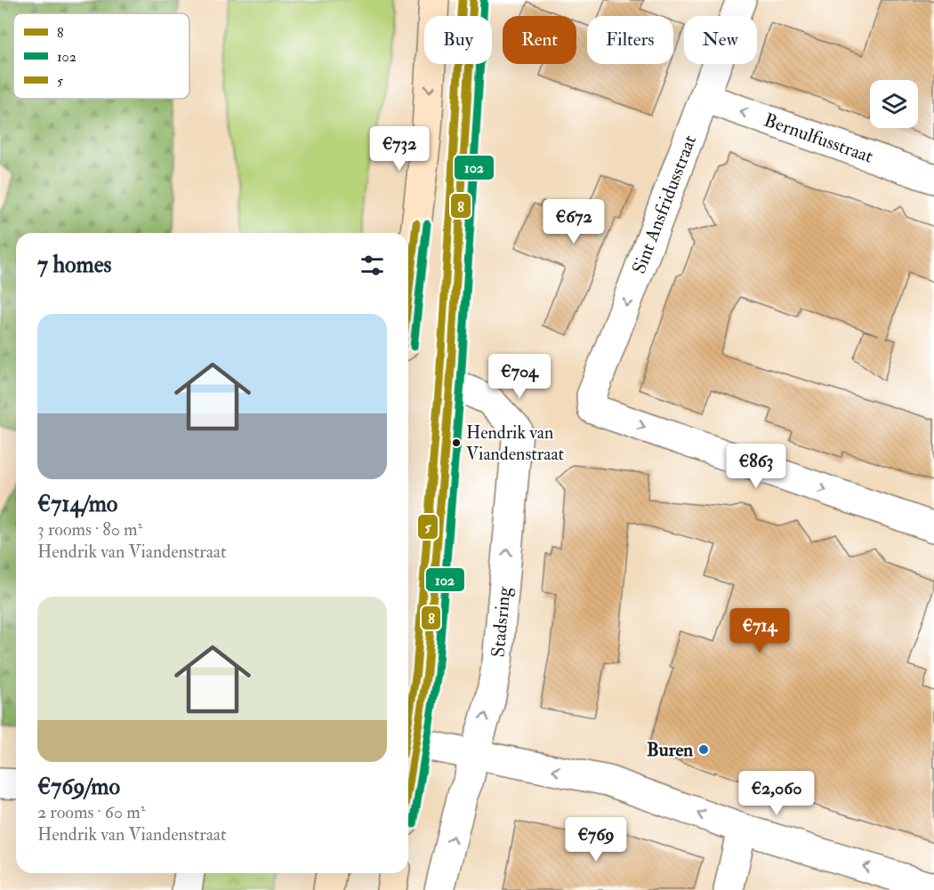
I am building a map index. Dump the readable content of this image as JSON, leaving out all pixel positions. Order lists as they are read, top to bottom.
{
  "streets": {
    "street": ["Bernulfusstraat", "Sint Ansfridusstraat", "Stadsring"]
  },
  "crossings": [
    ["Bernulfusstraat", "Sint Ansfridusstraat"]
  ],
  "one_way": ["Bernulfusstraat", "Stadsring"],
  "places": ["Hendrik van Viandenstraat", "Buren"],
  "lines": ["transit line 8", "transit line 5", "transit line 102"],
  "legend": ["8", "102", "5"],
  "page": {
    "chip": [
      "Buy",
      "Rent",
      "Filters",
      "New"
    ],
    "price": [
      "€732",
      "€672",
      "€704",
      "€863",
      "€714",
      "€2,060",
      "€769"
    ],
    "heading": "7 homes",
    "list": [
      {
        "name": "€714/mo",
        "note": "3 rooms · 80 m² · Hendrik van Viandenstraat"
      },
      {
        "name": "€769/mo",
        "note": "2 rooms · 60 m² · Hendrik van Viandenstraat"
      }
    ]
  }
}
